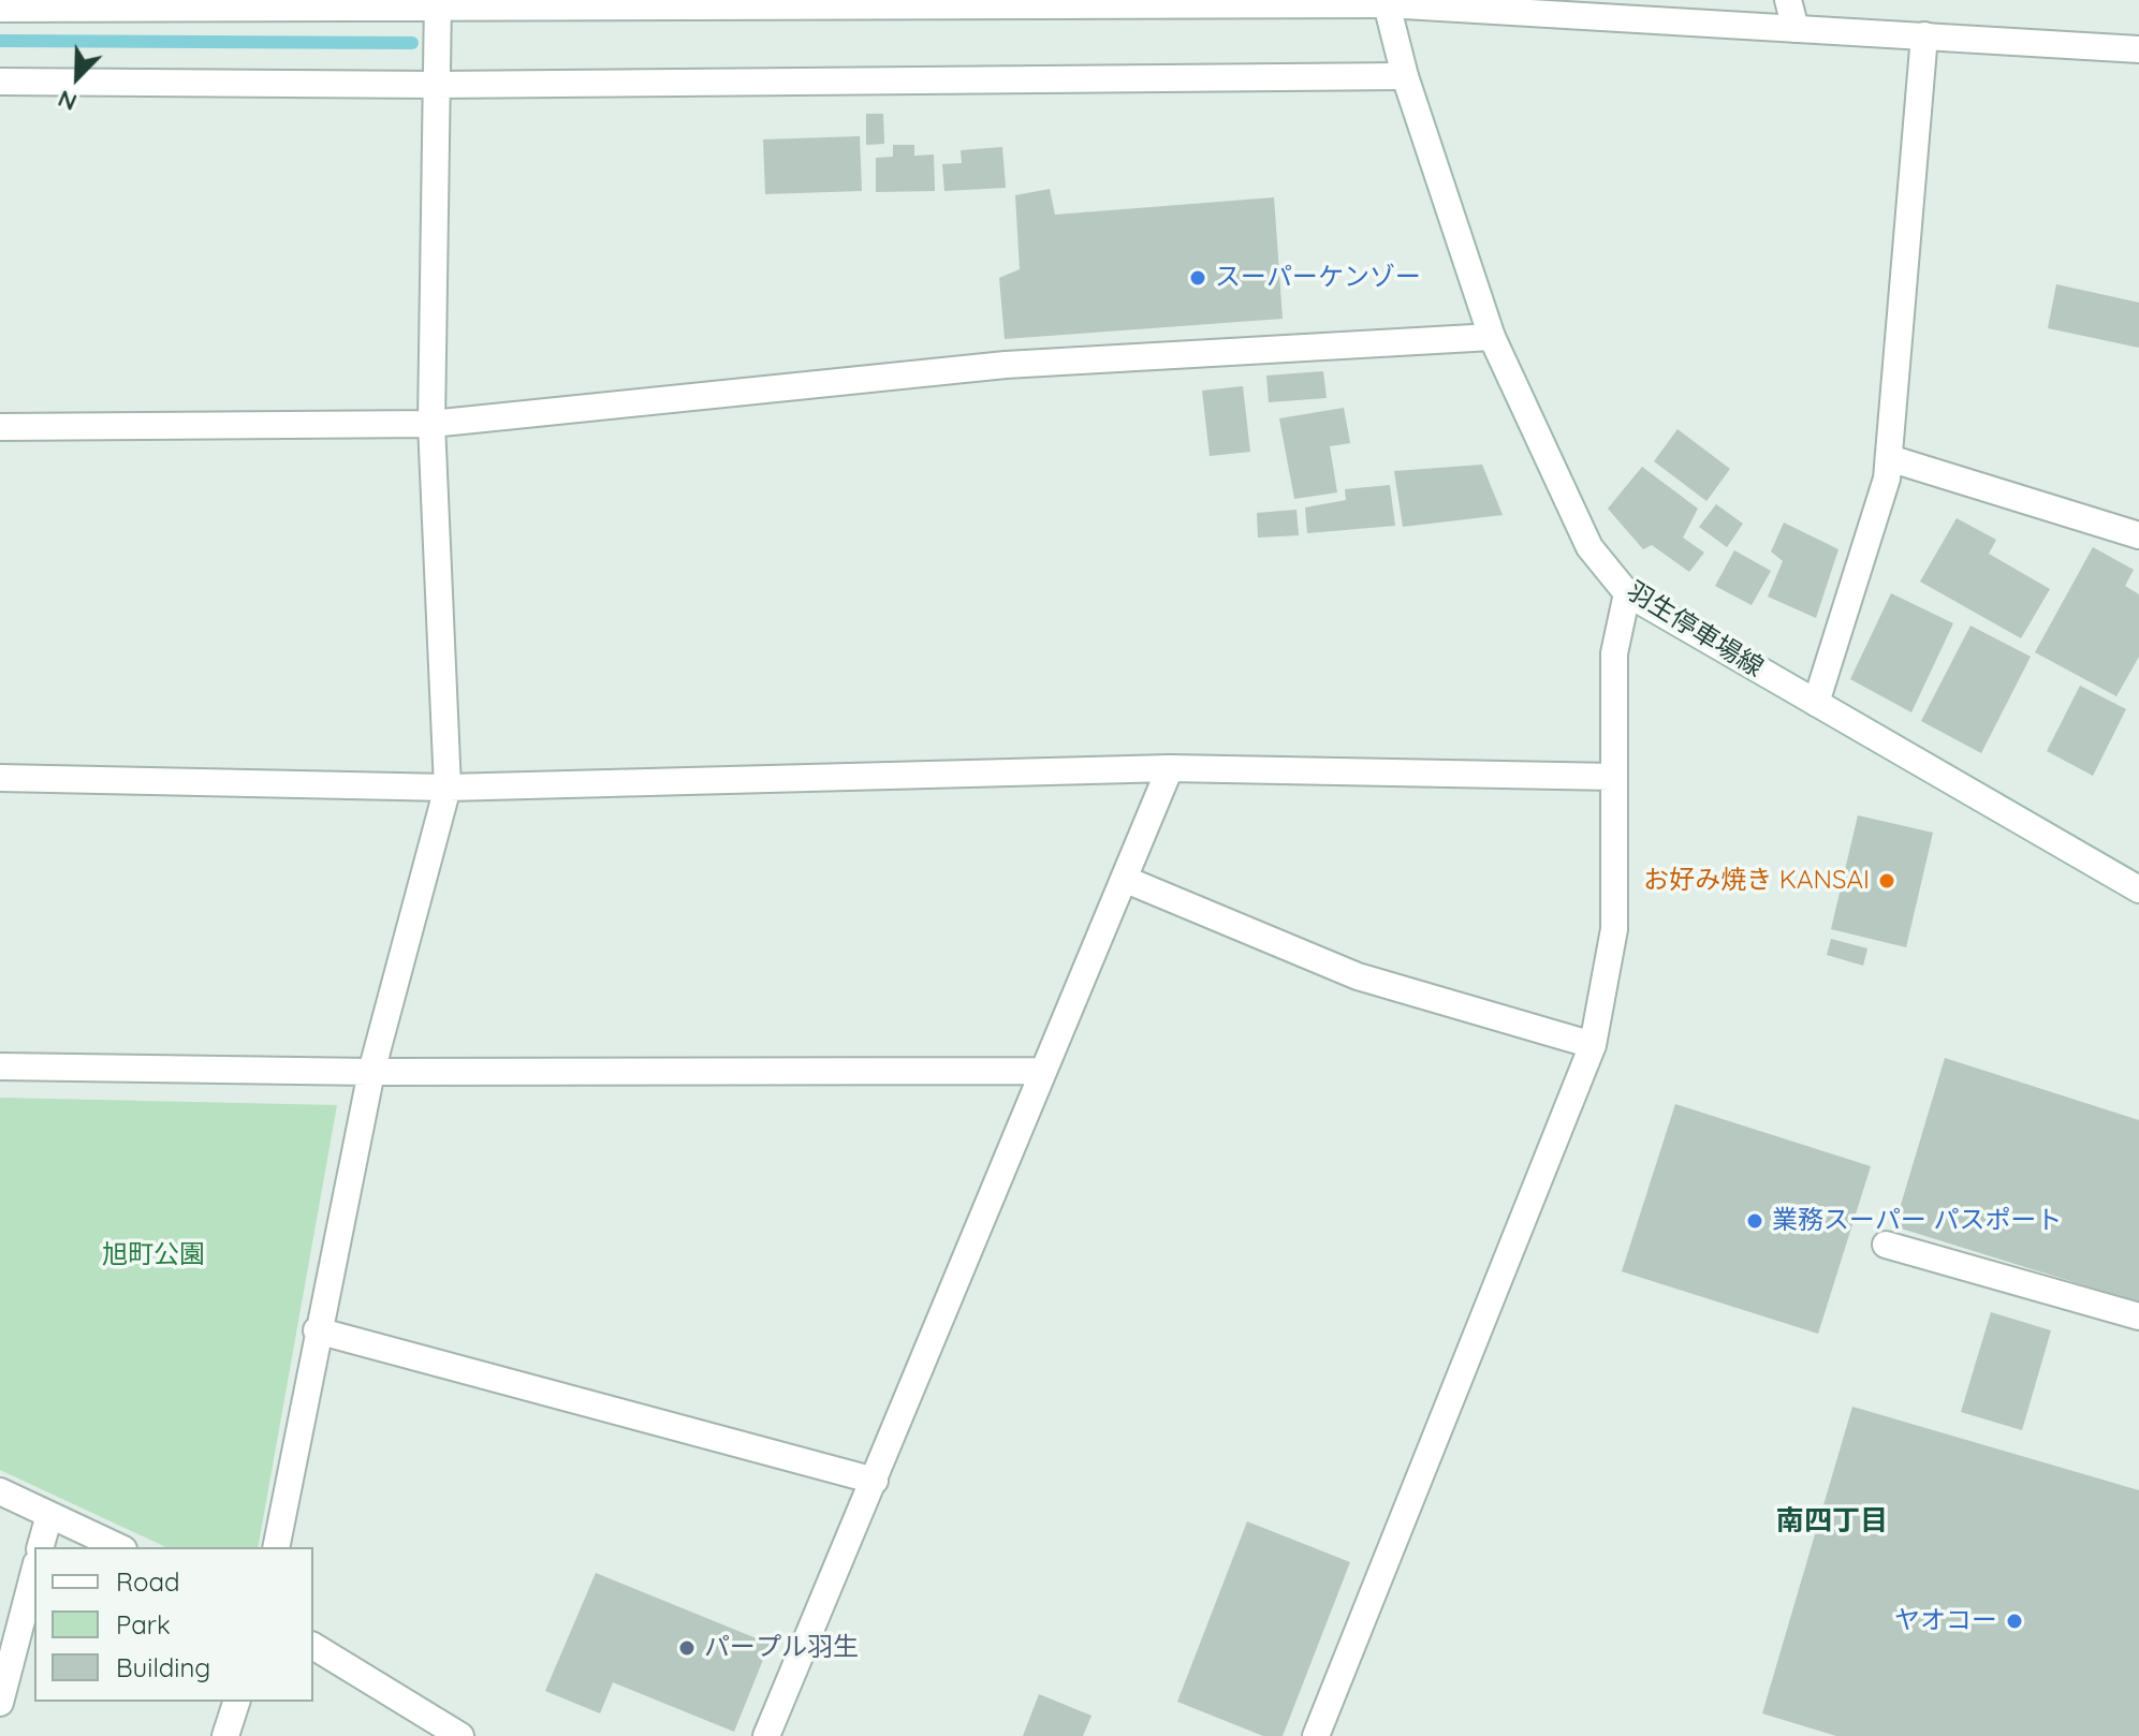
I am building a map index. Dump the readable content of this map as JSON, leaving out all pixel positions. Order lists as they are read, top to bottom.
{
  "streets": {
    "street": ["羽生停車場線"]
  },
  "districts": ["南四丁目"],
  "parks": ["旭町公園"],
  "places": [
    "スーパーケンゾー",
    "お好み焼き KANSAI",
    "業務スーパー パスポート",
    "ヤオコー",
    "パープル羽生"
  ],
  "legend": ["Road", "Park", "Building"],
  "north": "bottom left"
}
